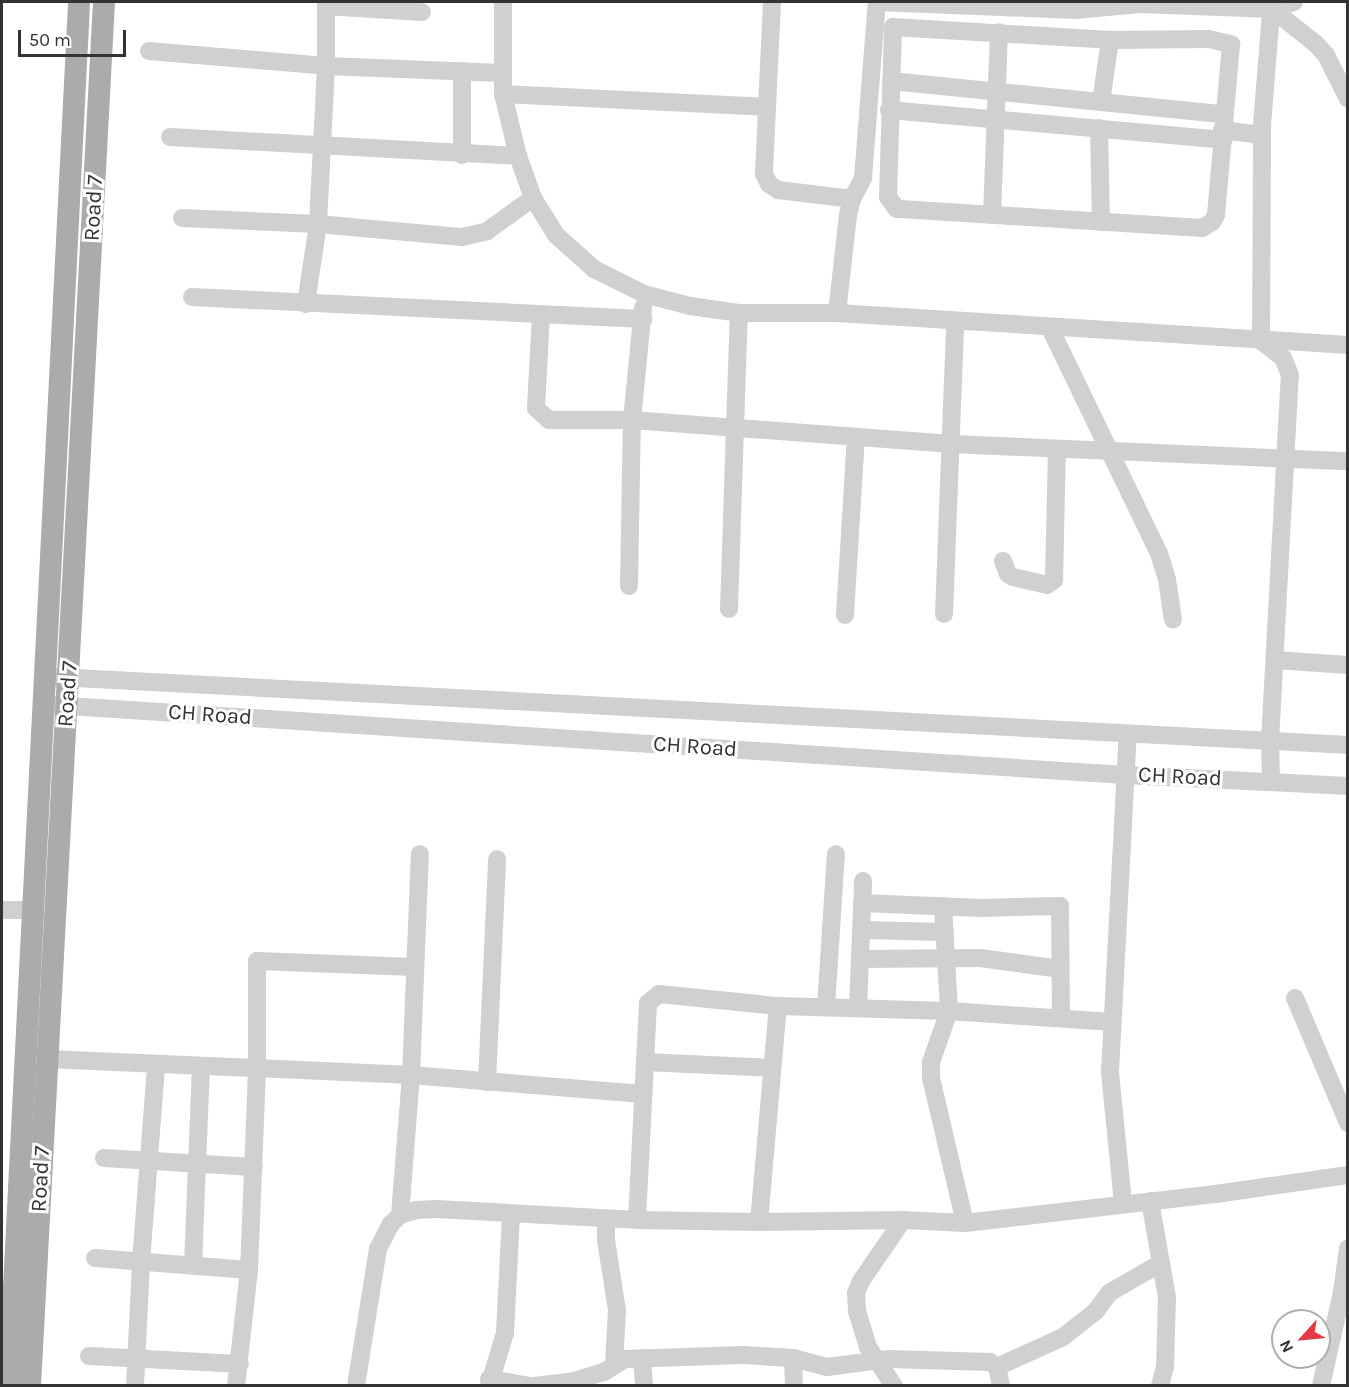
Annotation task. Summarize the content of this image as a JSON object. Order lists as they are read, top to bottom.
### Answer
{
  "streets": {
    "main road": ["Road 7"],
    "street": ["CH Road"]
  },
  "crossings": [
    ["Road 7", "CH Road"]
  ],
  "scale_bar": "50 m",
  "north": "bottom left"
}
